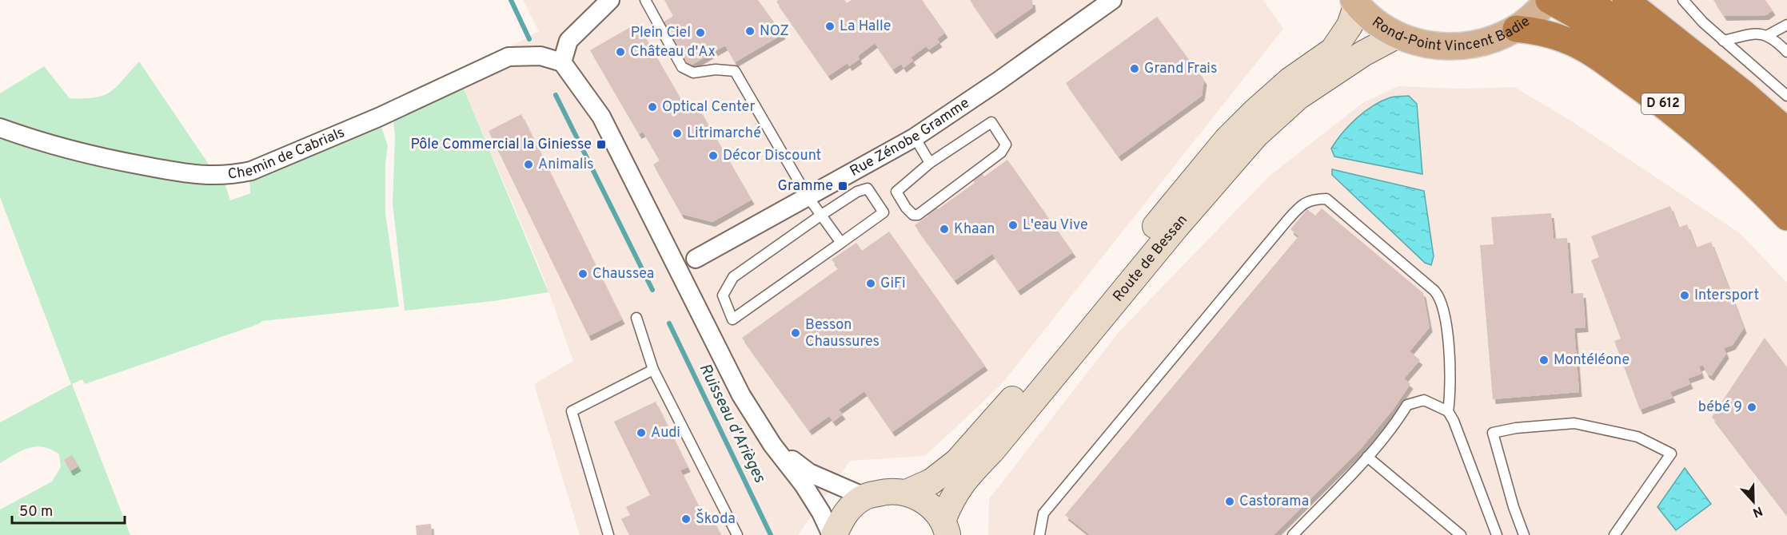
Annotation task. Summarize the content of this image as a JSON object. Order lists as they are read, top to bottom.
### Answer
{
  "streets": {
    "highway": ["D 612"],
    "main road": ["Rond-Point Vincent Badie"],
    "street": ["Rue Zénobe Gramme", "Chemin de Cabrials", "Route de Bessan"]
  },
  "crossings": [
    ["Rond-Point Vincent Badie", "D 612"],
    ["Rond-Point Vincent Badie", "Route de Bessan"]
  ],
  "water": ["Ruisseau d'Arièges"],
  "places": {
    "other": [
      "La Halle",
      "NOZ",
      "Plein Ciel",
      "Château d'Ax",
      "Grand Frais",
      "Optical Center",
      "Litrimarché",
      "Décor Discount",
      "Animalis",
      "L'eau Vive",
      "Khaan",
      "Chaussea",
      "GiFi",
      "Intersport",
      "Besson Chaussures",
      "Montéléone",
      "bébé 9",
      "Audi",
      "Castorama",
      "Škoda"
    ],
    "transit": ["Pôle Commercial la Giniesse", "Gramme"]
  },
  "scale_bar": "50 m",
  "north": "bottom"
}
